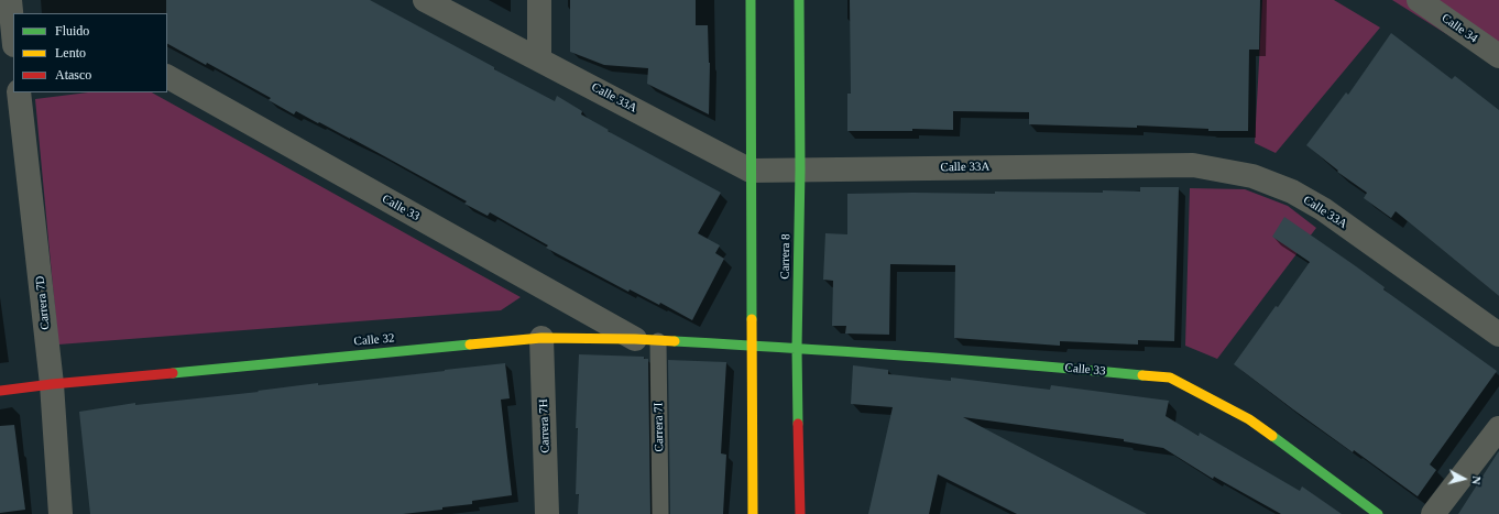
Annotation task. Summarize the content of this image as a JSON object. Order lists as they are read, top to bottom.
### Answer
{
  "streets": {
    "street": [
      "Calle 34",
      "Calle 33A",
      "Calle 33",
      "Carrera 8",
      "Carrera 7D",
      "Calle 32",
      "Carrera 7H"
    ],
    "lane": ["Carrera 7I"]
  },
  "crossings": [
    ["Calle 33A", "Carrera 8"],
    ["Calle 33", "Carrera 8"],
    ["Calle 33", "Calle 32"],
    ["Calle 33", "Carrera 7I"],
    ["Carrera 7D", "Calle 32"],
    ["Calle 32", "Carrera 7H"],
    ["Calle 32", "Carrera 7I"]
  ],
  "legend": ["Fluido", "Lento", "Atasco"],
  "north": "right"
}
